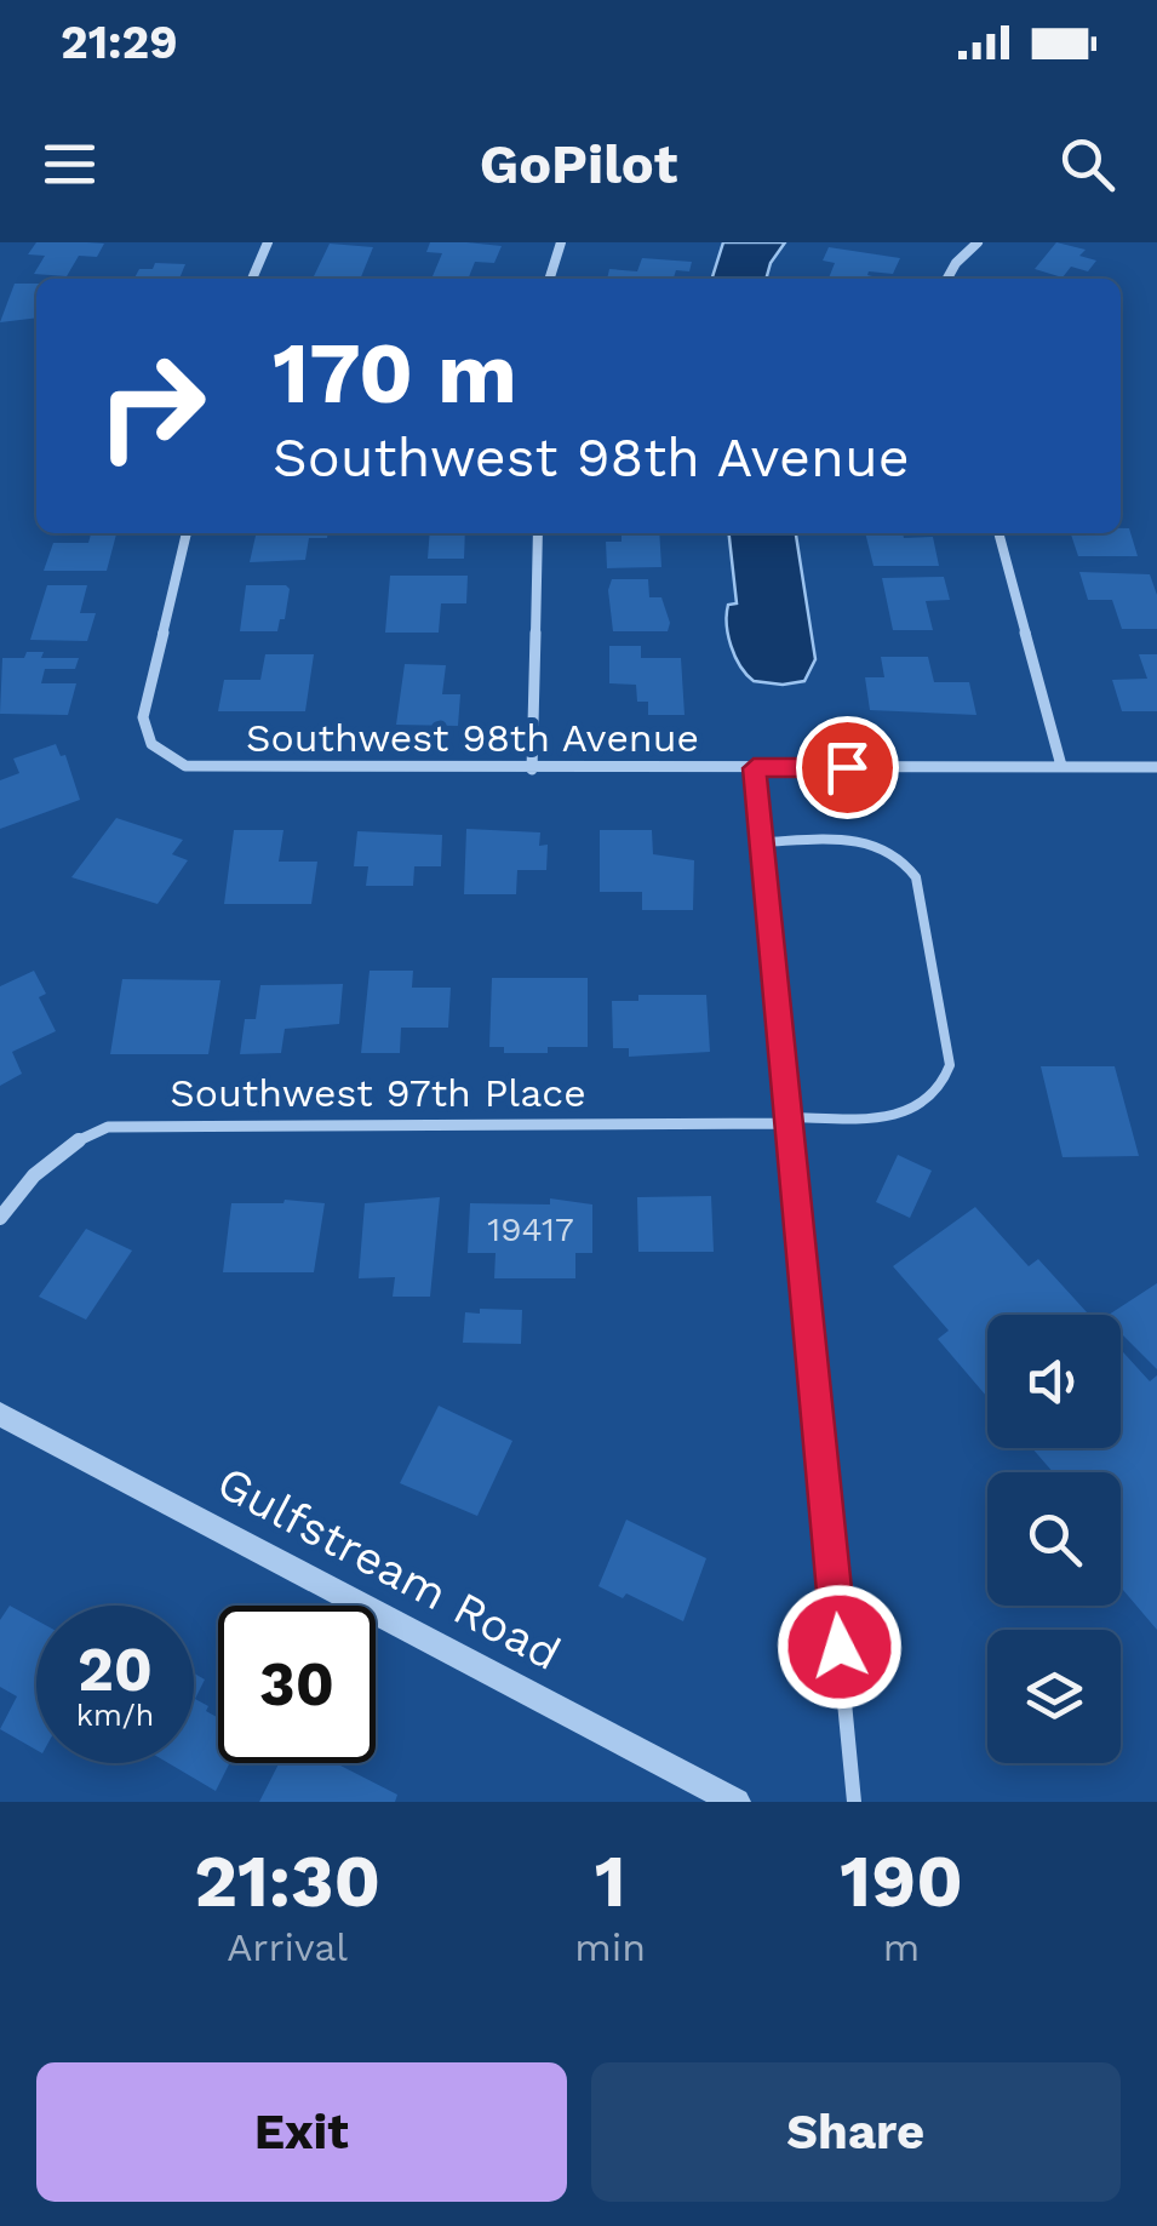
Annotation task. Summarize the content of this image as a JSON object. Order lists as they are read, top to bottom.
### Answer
{
  "streets": {
    "street": ["Southwest 98th Avenue", "Southwest 97th Place", "Gulfstream Road"]
  },
  "house_numbers": ["19417"],
  "page": {
    "status": "21:29",
    "header": "GoPilot",
    "turn": ["170 m", "Southwest 98th Avenue"],
    "speed": "20 km/h",
    "limit": "30",
    "eta": [
      "21:30",
      "Arrival",
      "1",
      "min",
      "190",
      "m"
    ],
    "buttons": ["Exit", "Share"]
  }
}
